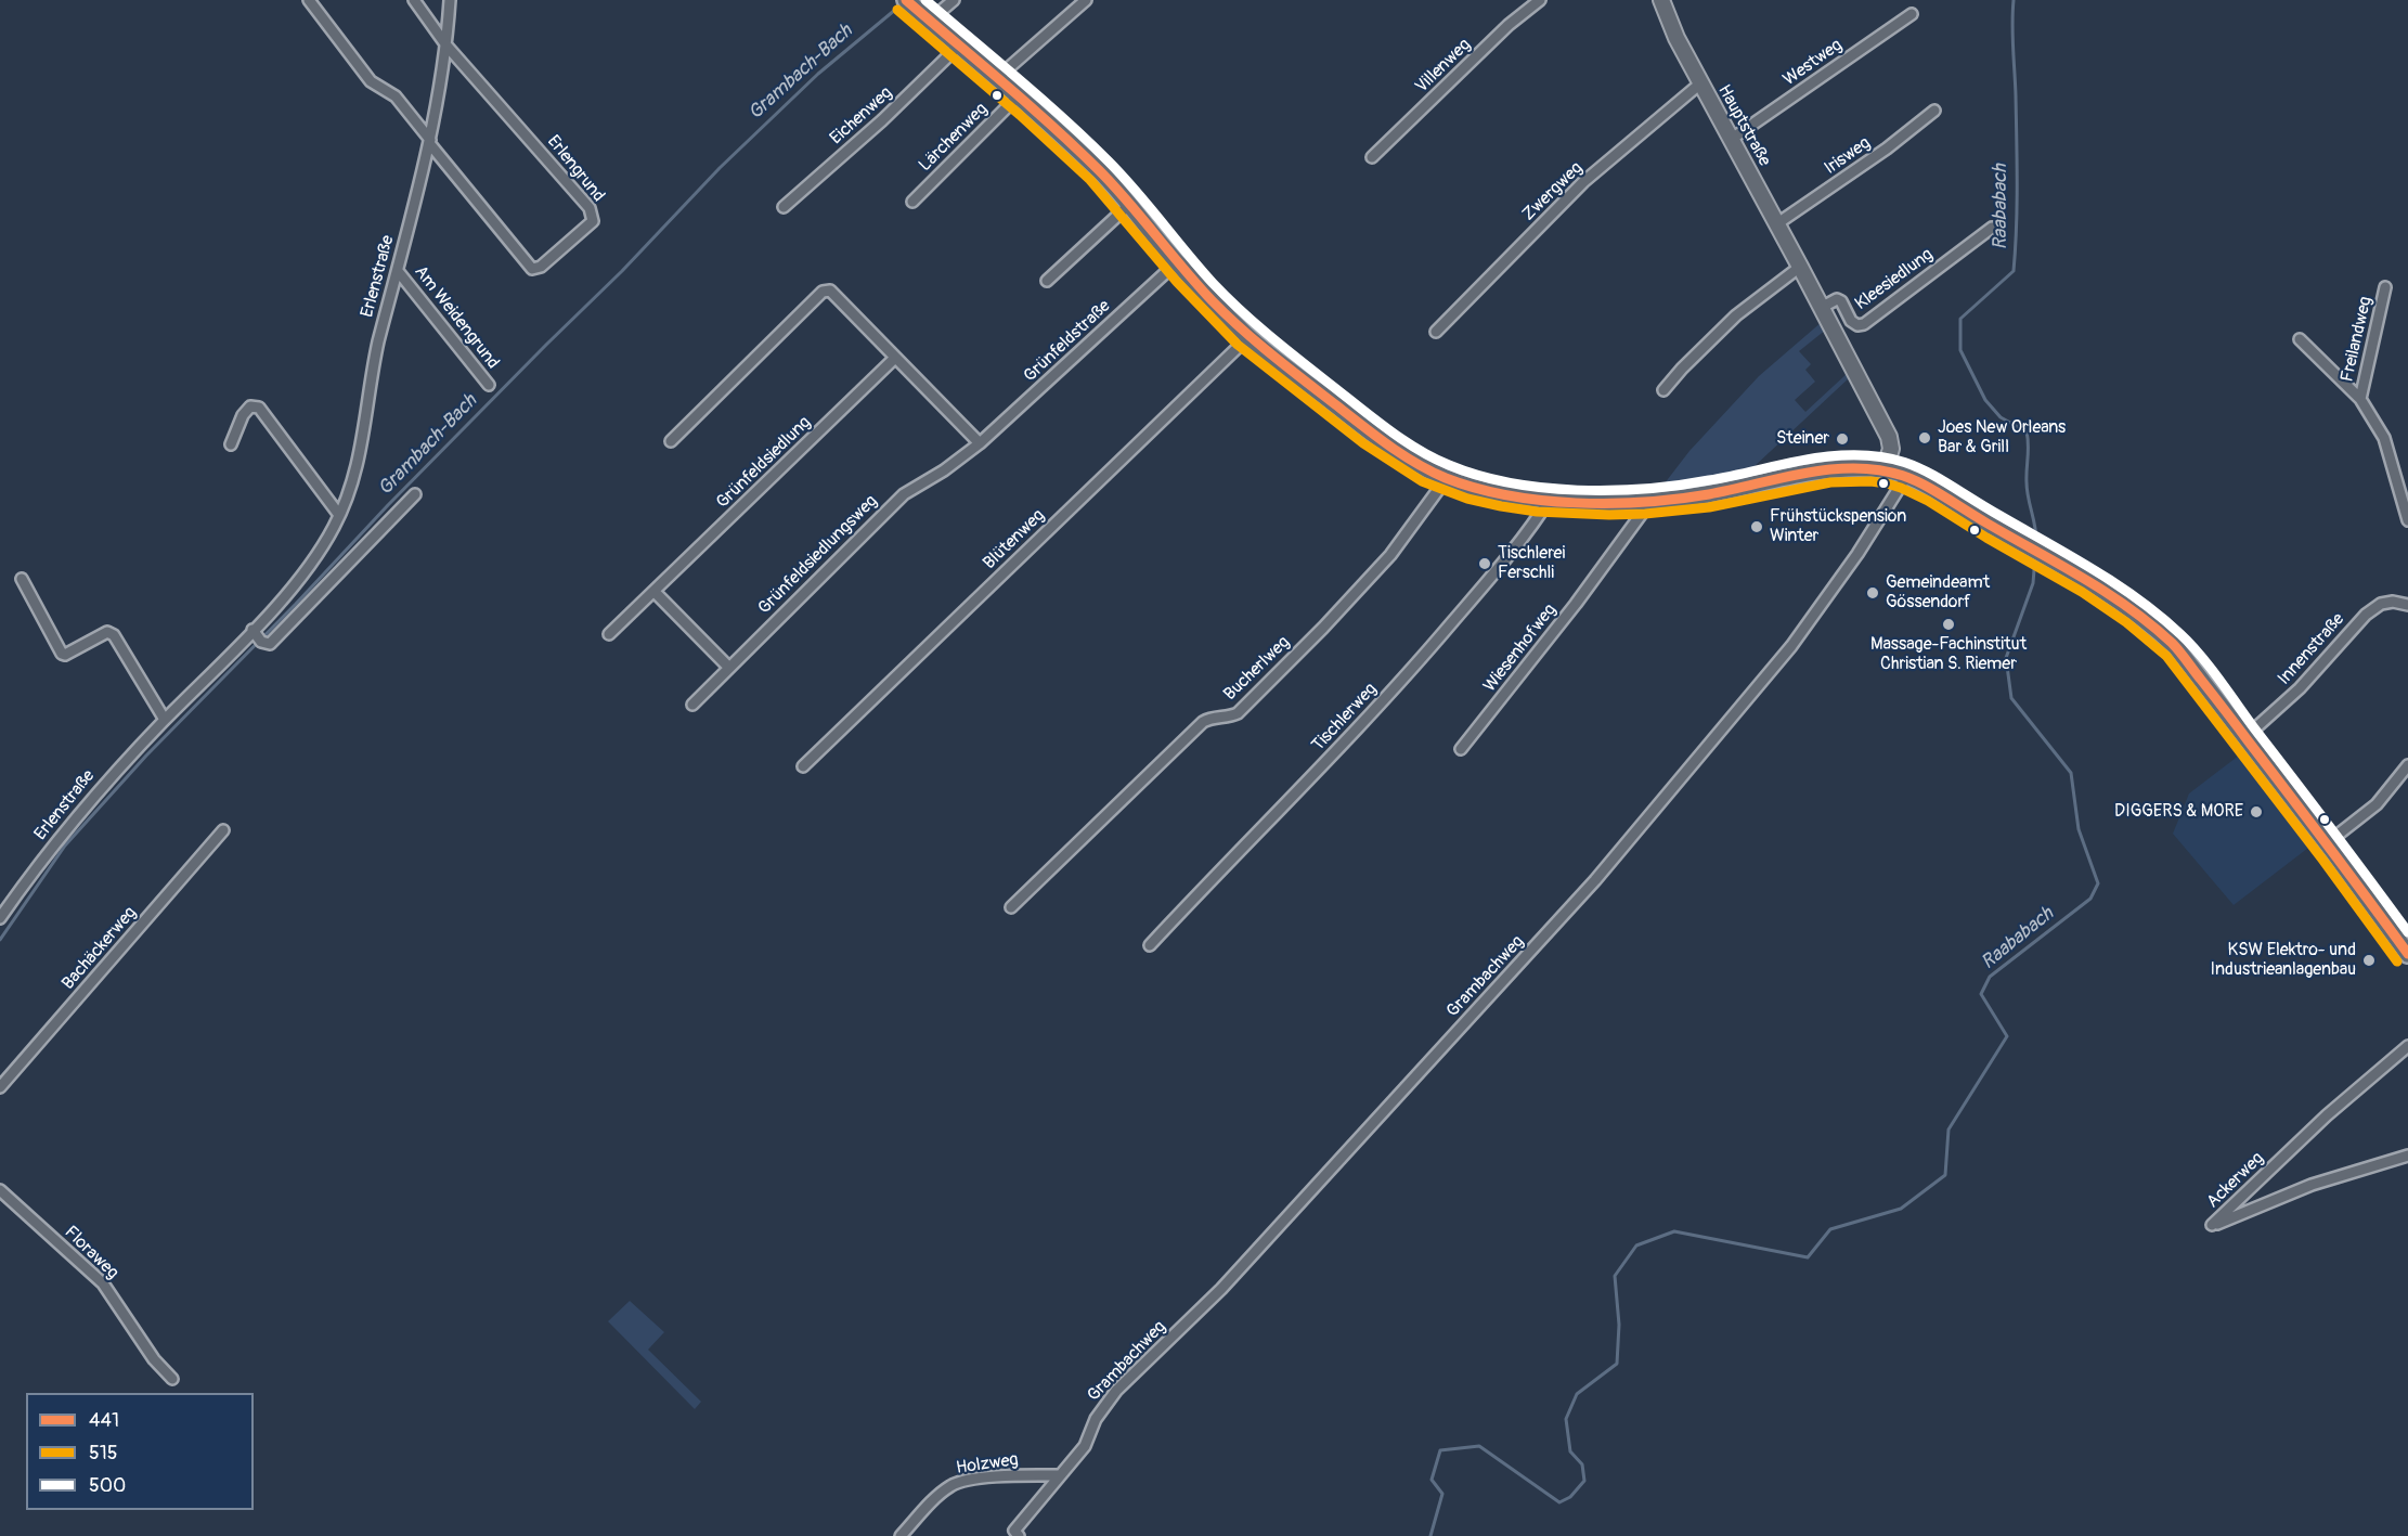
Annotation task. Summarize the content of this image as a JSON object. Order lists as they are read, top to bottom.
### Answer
{
  "streets": {
    "main road": ["Hauptstraße"],
    "street": [
      "Westweg",
      "Villenweg",
      "Eichenweg",
      "Lärchenweg",
      "Irisweg",
      "Erlengrund",
      "Zwergweg",
      "Erlenstraße",
      "Kleesiedlung",
      "Am Weidengrund",
      "Freilandweg",
      "Grünfeldstraße",
      "Grünfeldsiedlung",
      "Blütenweg",
      "Grünfeldsiedlungsweg",
      "Wiesenhofweg",
      "Innenstraße",
      "Bucherlweg",
      "Tischlerweg",
      "Bachäckerweg",
      "Grambachweg",
      "Ackerweg",
      "Floraweg",
      "Holzweg"
    ]
  },
  "crossings": [
    ["Westweg", "Hauptstraße"],
    ["Hauptstraße", "Irisweg"],
    ["Hauptstraße", "Zwergweg"],
    ["Hauptstraße", "Kleesiedlung"],
    ["Erlengrund", "Erlenstraße"],
    ["Erlenstraße", "Am Weidengrund"],
    ["Grünfeldstraße", "Grünfeldsiedlungsweg"],
    ["Grambachweg", "Holzweg"]
  ],
  "water": ["Grambach-Bach", "Raababach"],
  "places": [
    "Joes New Orleans Bar & Grill",
    "Steiner",
    "Frühstückspension Winter",
    "Tischlerei Ferschli",
    "Gemeindeamt Gössendorf",
    "Massage-Fachinstitut Christian S. Riemer",
    "DIGGERS & MORE",
    "KSW Elektro- und Industrieanlagenbau"
  ],
  "lines": ["transit line 441", "transit line 500", "transit line 515"],
  "legend": ["441", "515", "500"]
}
